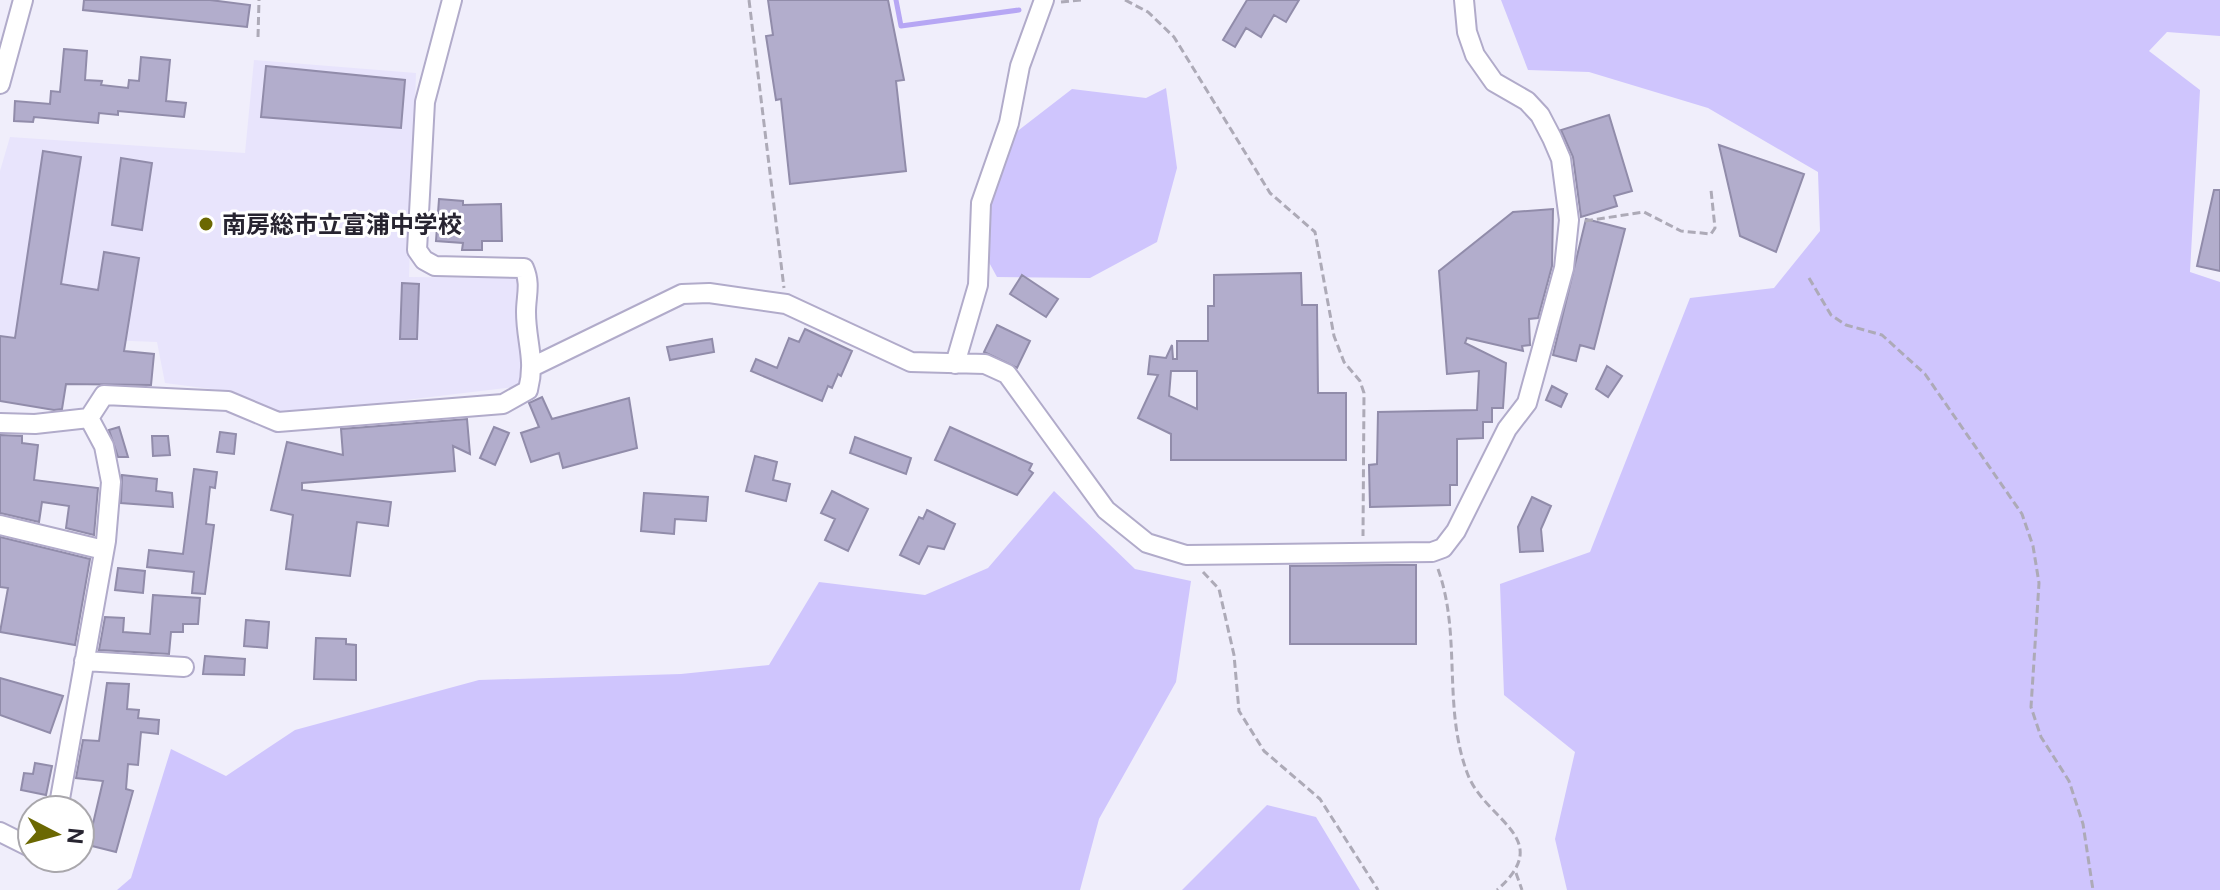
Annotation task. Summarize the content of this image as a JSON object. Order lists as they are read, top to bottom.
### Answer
{
  "places": ["南房総市立富浦中学校"],
  "north": "right"
}
